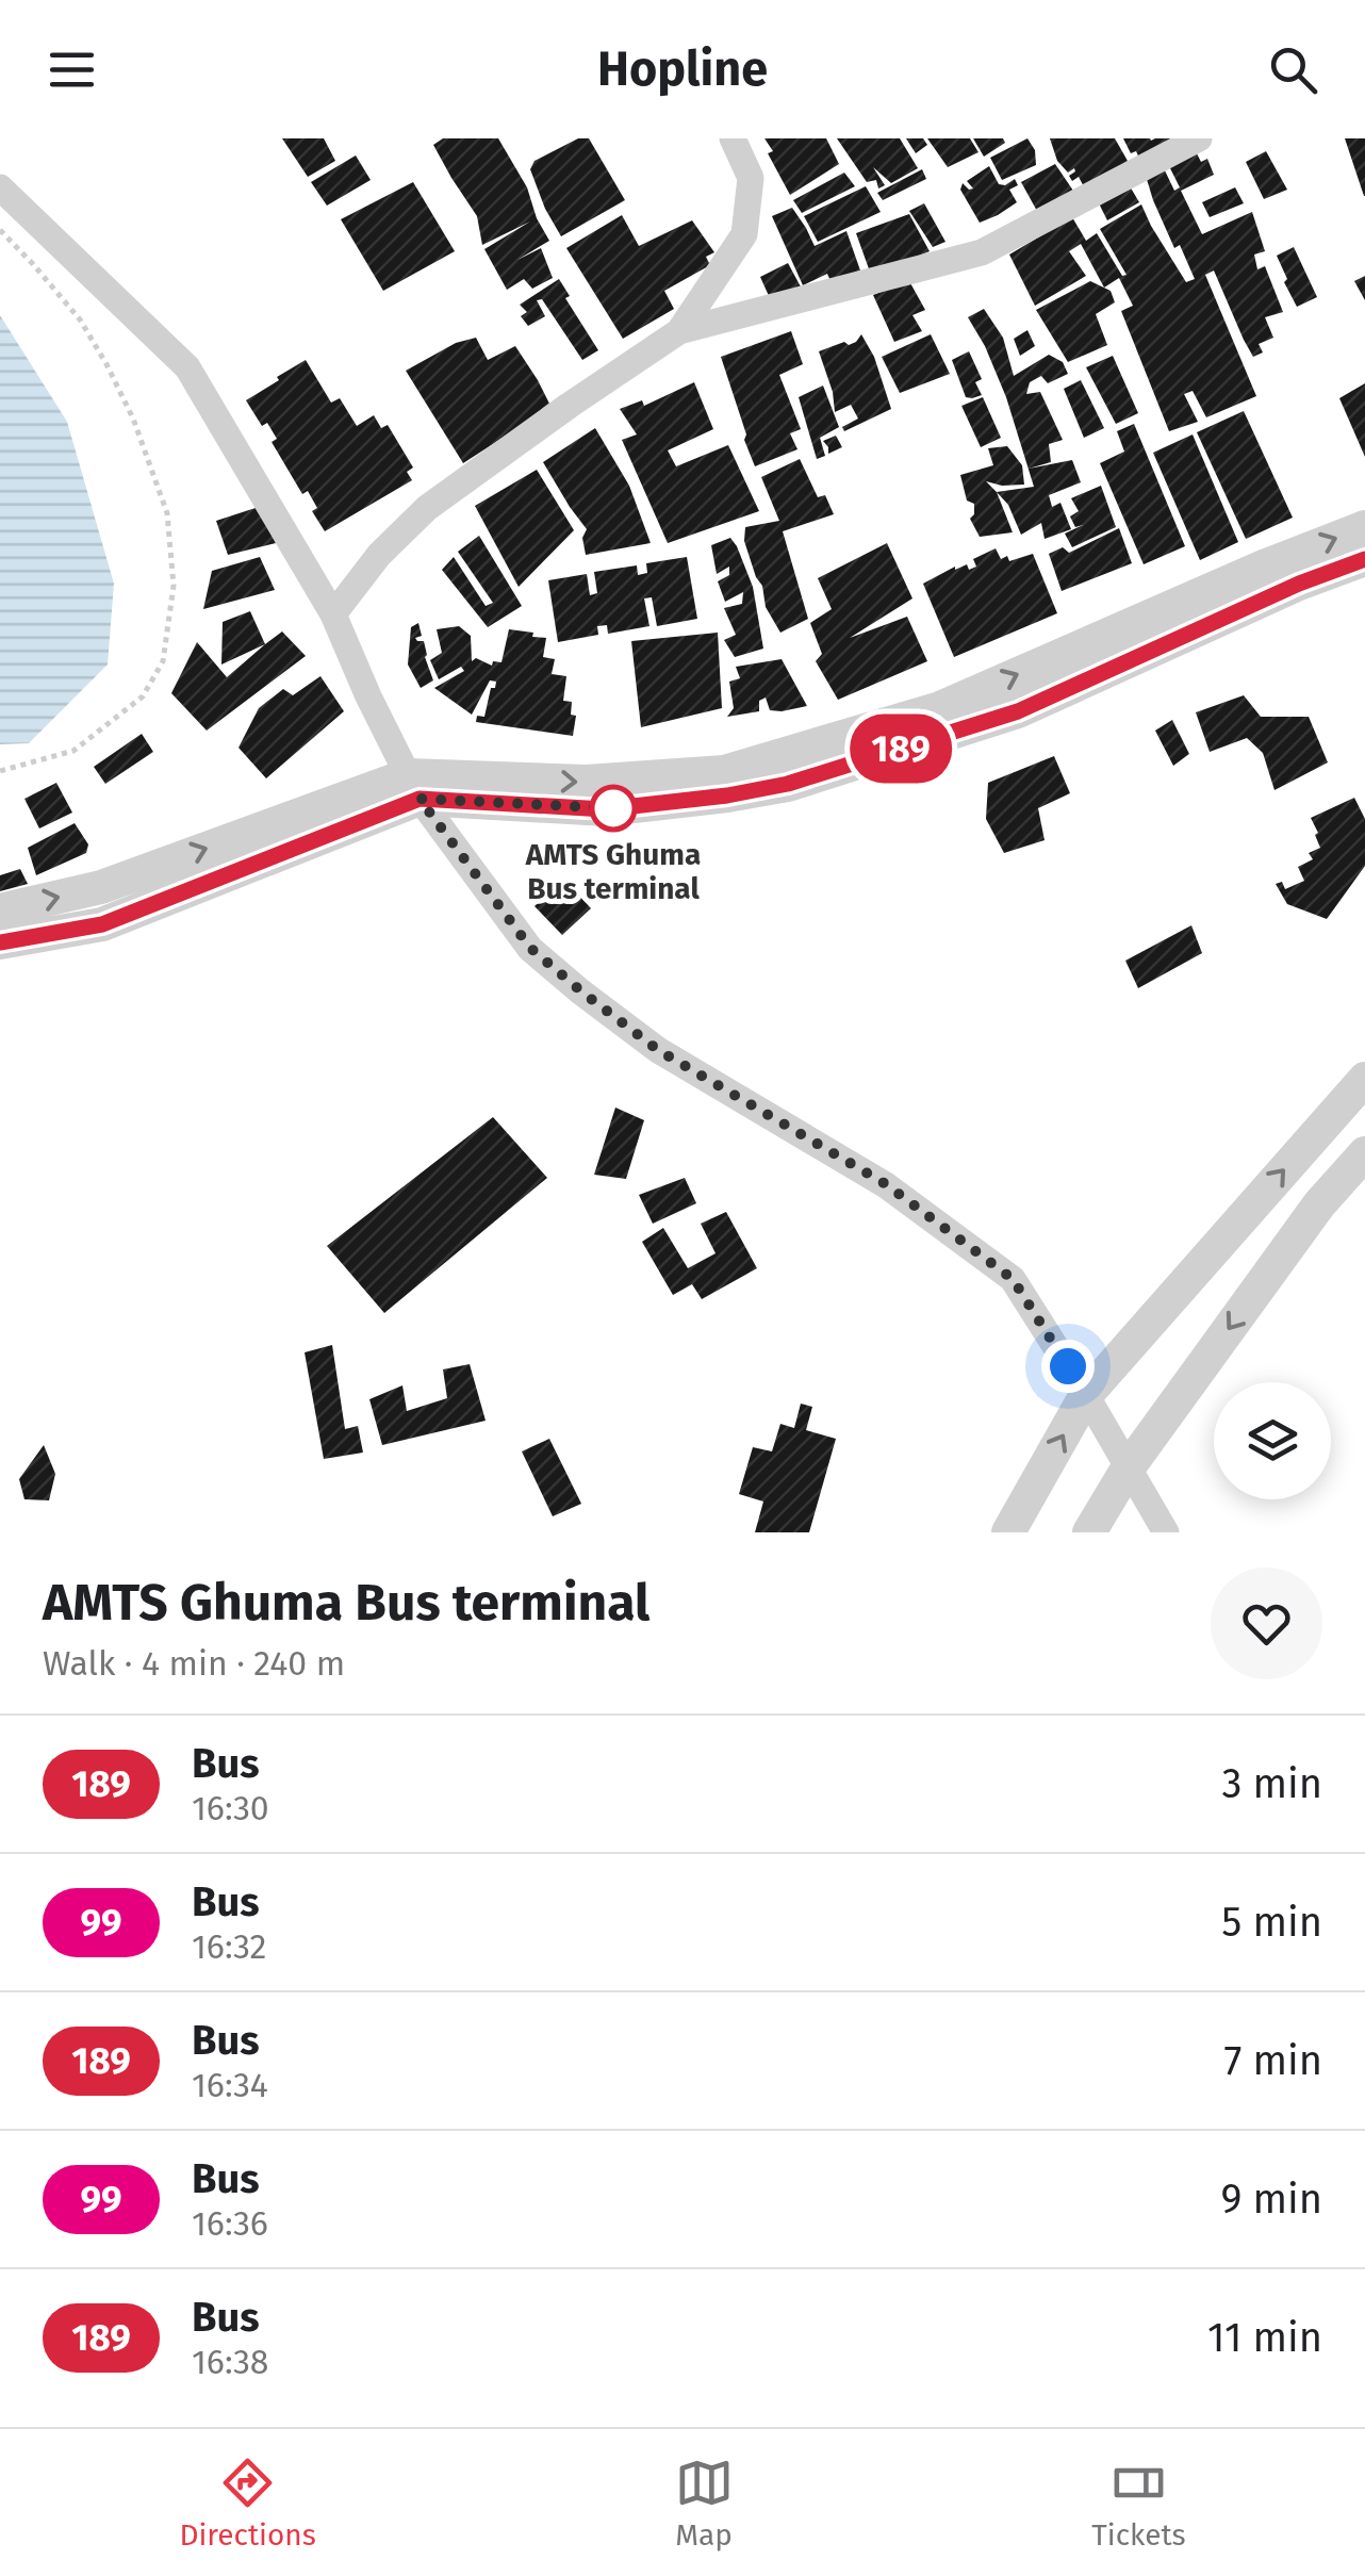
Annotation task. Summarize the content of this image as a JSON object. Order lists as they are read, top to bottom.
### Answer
{
  "places": ["AMTS Ghuma Bus terminal"],
  "lines": ["bus line 189"],
  "page": {
    "header": "Hopline",
    "on_map": "189",
    "heading": ["AMTS Ghuma Bus terminal", "Walk · 4 min · 240 m"],
    "list": [
      {
        "mark": "189",
        "name": "Bus",
        "note": "16:30",
        "value": "3 min"
      },
      {
        "mark": "99",
        "name": "Bus",
        "note": "16:32",
        "value": "5 min"
      },
      {
        "mark": "189",
        "name": "Bus",
        "note": "16:34",
        "value": "7 min"
      },
      {
        "mark": "99",
        "name": "Bus",
        "note": "16:36",
        "value": "9 min"
      },
      {
        "mark": "189",
        "name": "Bus",
        "note": "16:38",
        "value": "11 min"
      }
    ],
    "tabs": ["Directions", "Map", "Tickets"]
  }
}
